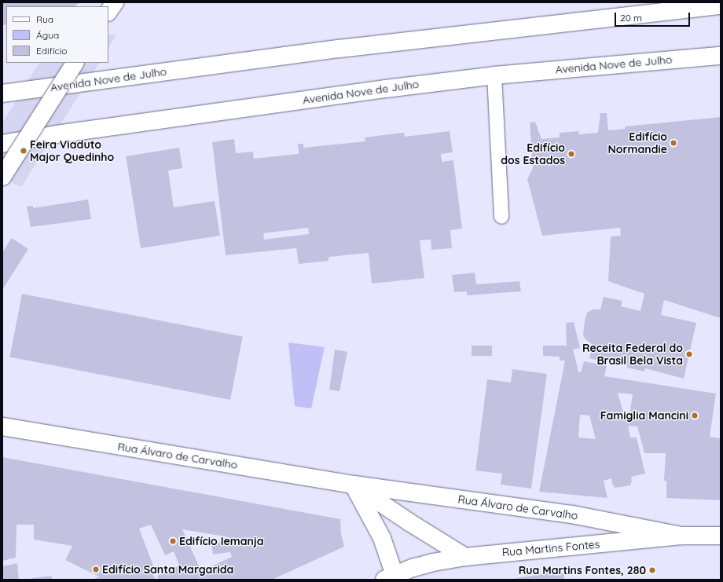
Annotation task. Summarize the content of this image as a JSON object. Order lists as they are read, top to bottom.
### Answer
{
  "streets": {
    "main road": ["Avenida Nove de Julho", "Rua Álvaro de Carvalho", "Rua Martins Fontes"]
  },
  "crossings": [
    ["Rua Álvaro de Carvalho", "Rua Martins Fontes"]
  ],
  "places": [
    "Edifício Normandie",
    "Feira Viaduto Major Quedinho",
    "Edifício dos Estados",
    "Receita Federal do Brasil Bela Vista",
    "Famiglia Mancini",
    "Edifício Iemanja",
    "Edifício Santa Margarida",
    "Rua Martins Fontes, 280"
  ],
  "legend": ["Rua", "Água", "Edifício"],
  "scale_bar": "20 m"
}
